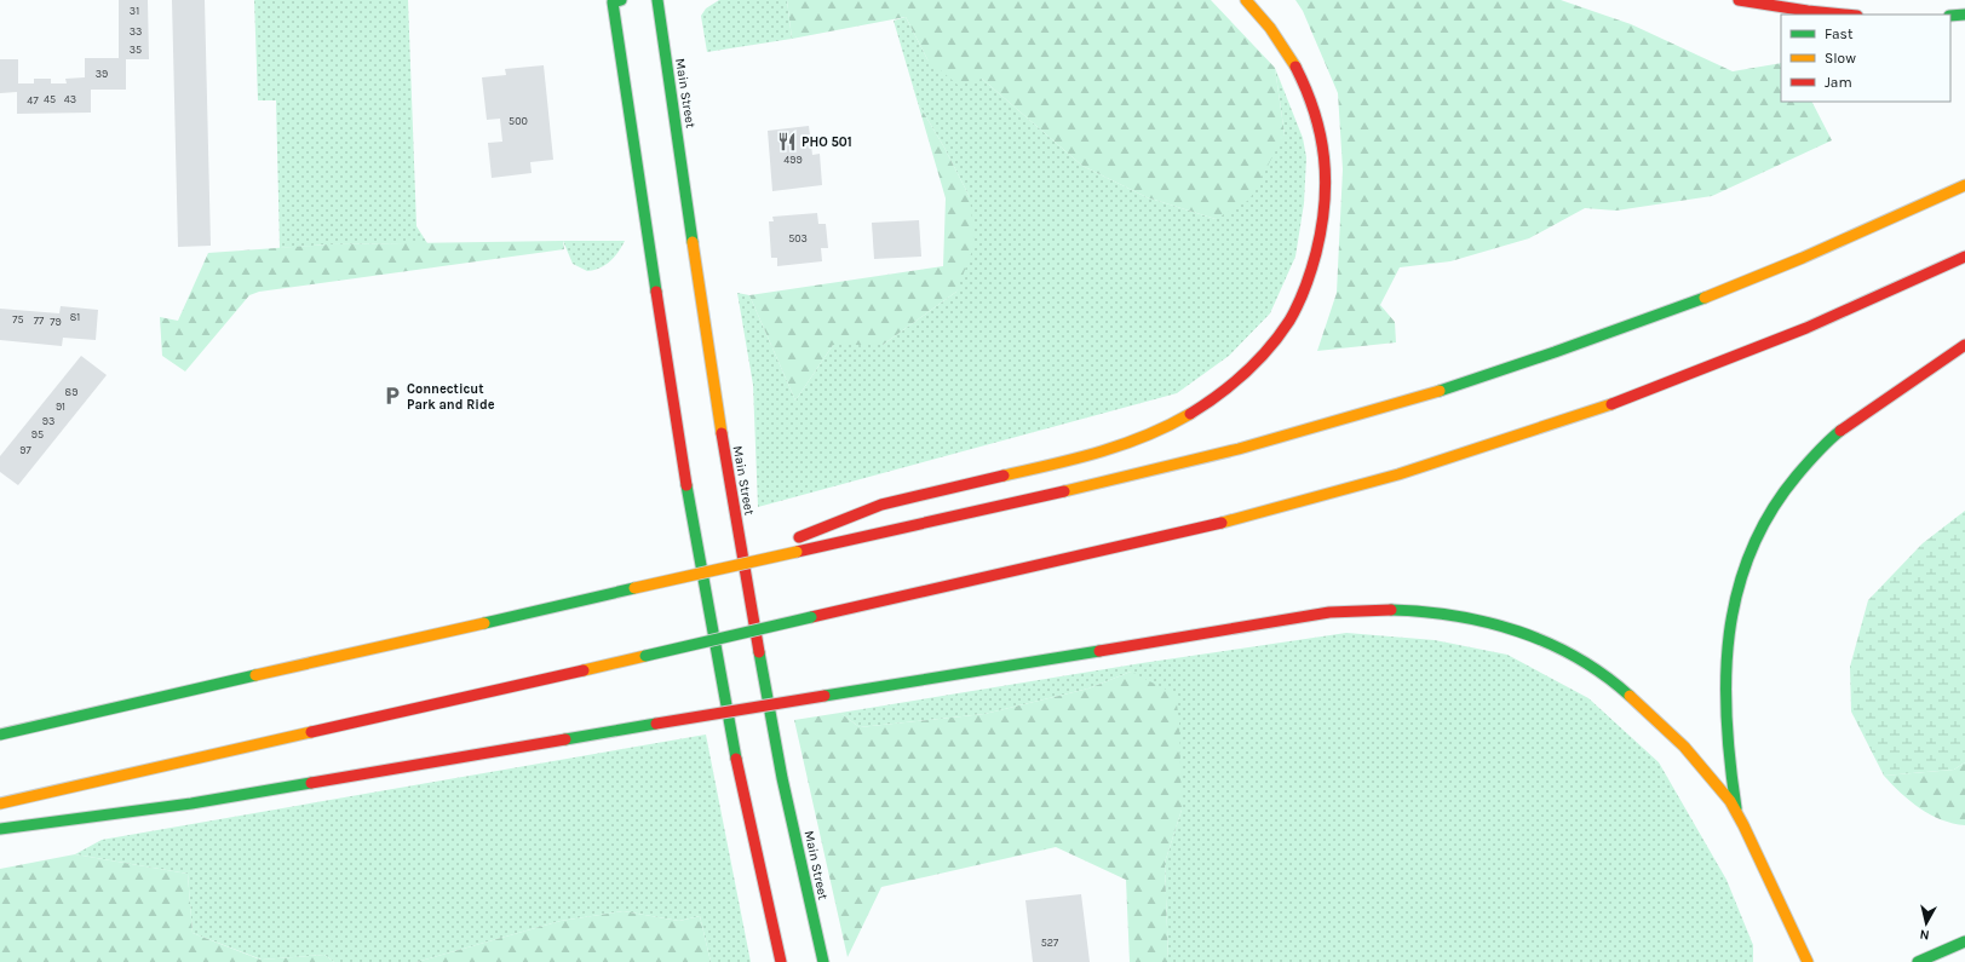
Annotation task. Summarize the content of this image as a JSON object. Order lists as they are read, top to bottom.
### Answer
{
  "streets": {
    "main road": ["Main Street"]
  },
  "places": {
    "restaurant": ["PHO 501"],
    "parking": ["Connecticut Park and Ride"]
  },
  "house_numbers": [
    "31",
    "33",
    "35",
    "39",
    "45",
    "43",
    "47",
    "500",
    "499",
    "503",
    "81",
    "75",
    "77",
    "79",
    "89",
    "91",
    "93",
    "95",
    "97",
    "527"
  ],
  "legend": ["Fast", "Slow", "Jam"],
  "north": "bottom"
}
